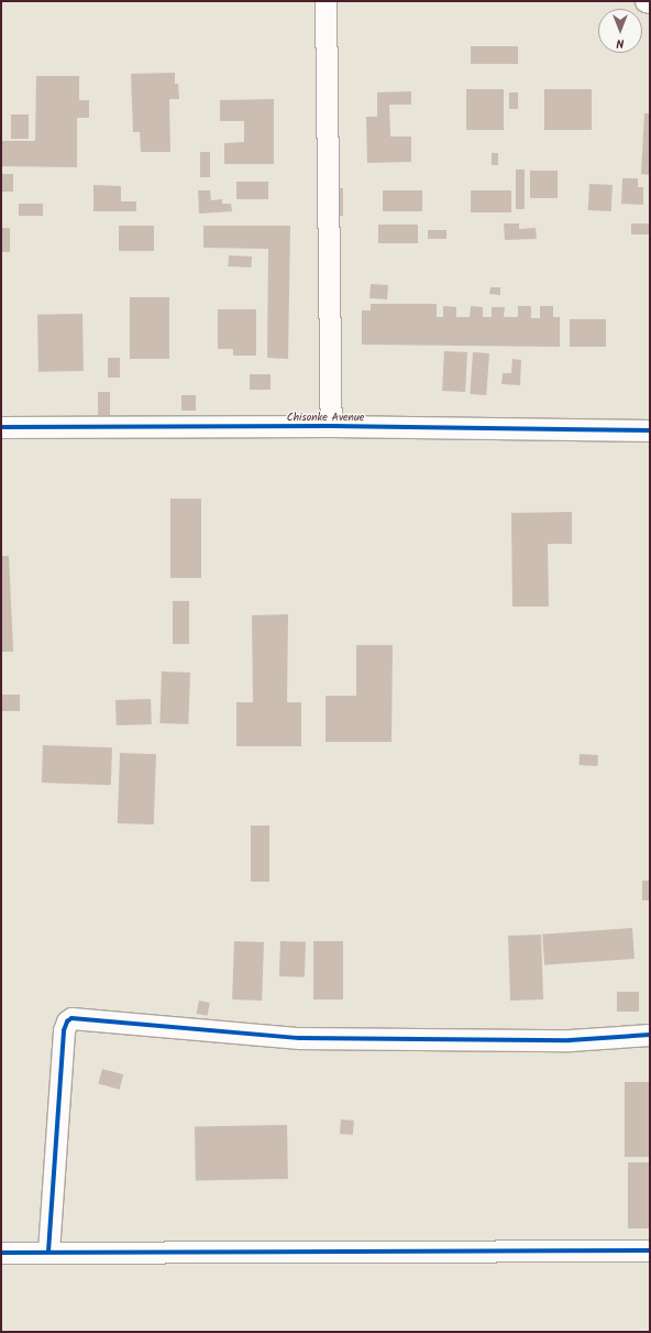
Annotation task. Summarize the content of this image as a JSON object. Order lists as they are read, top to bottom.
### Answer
{
  "streets": {
    "street": ["Chisonke Avenue"]
  },
  "north": "bottom"
}
